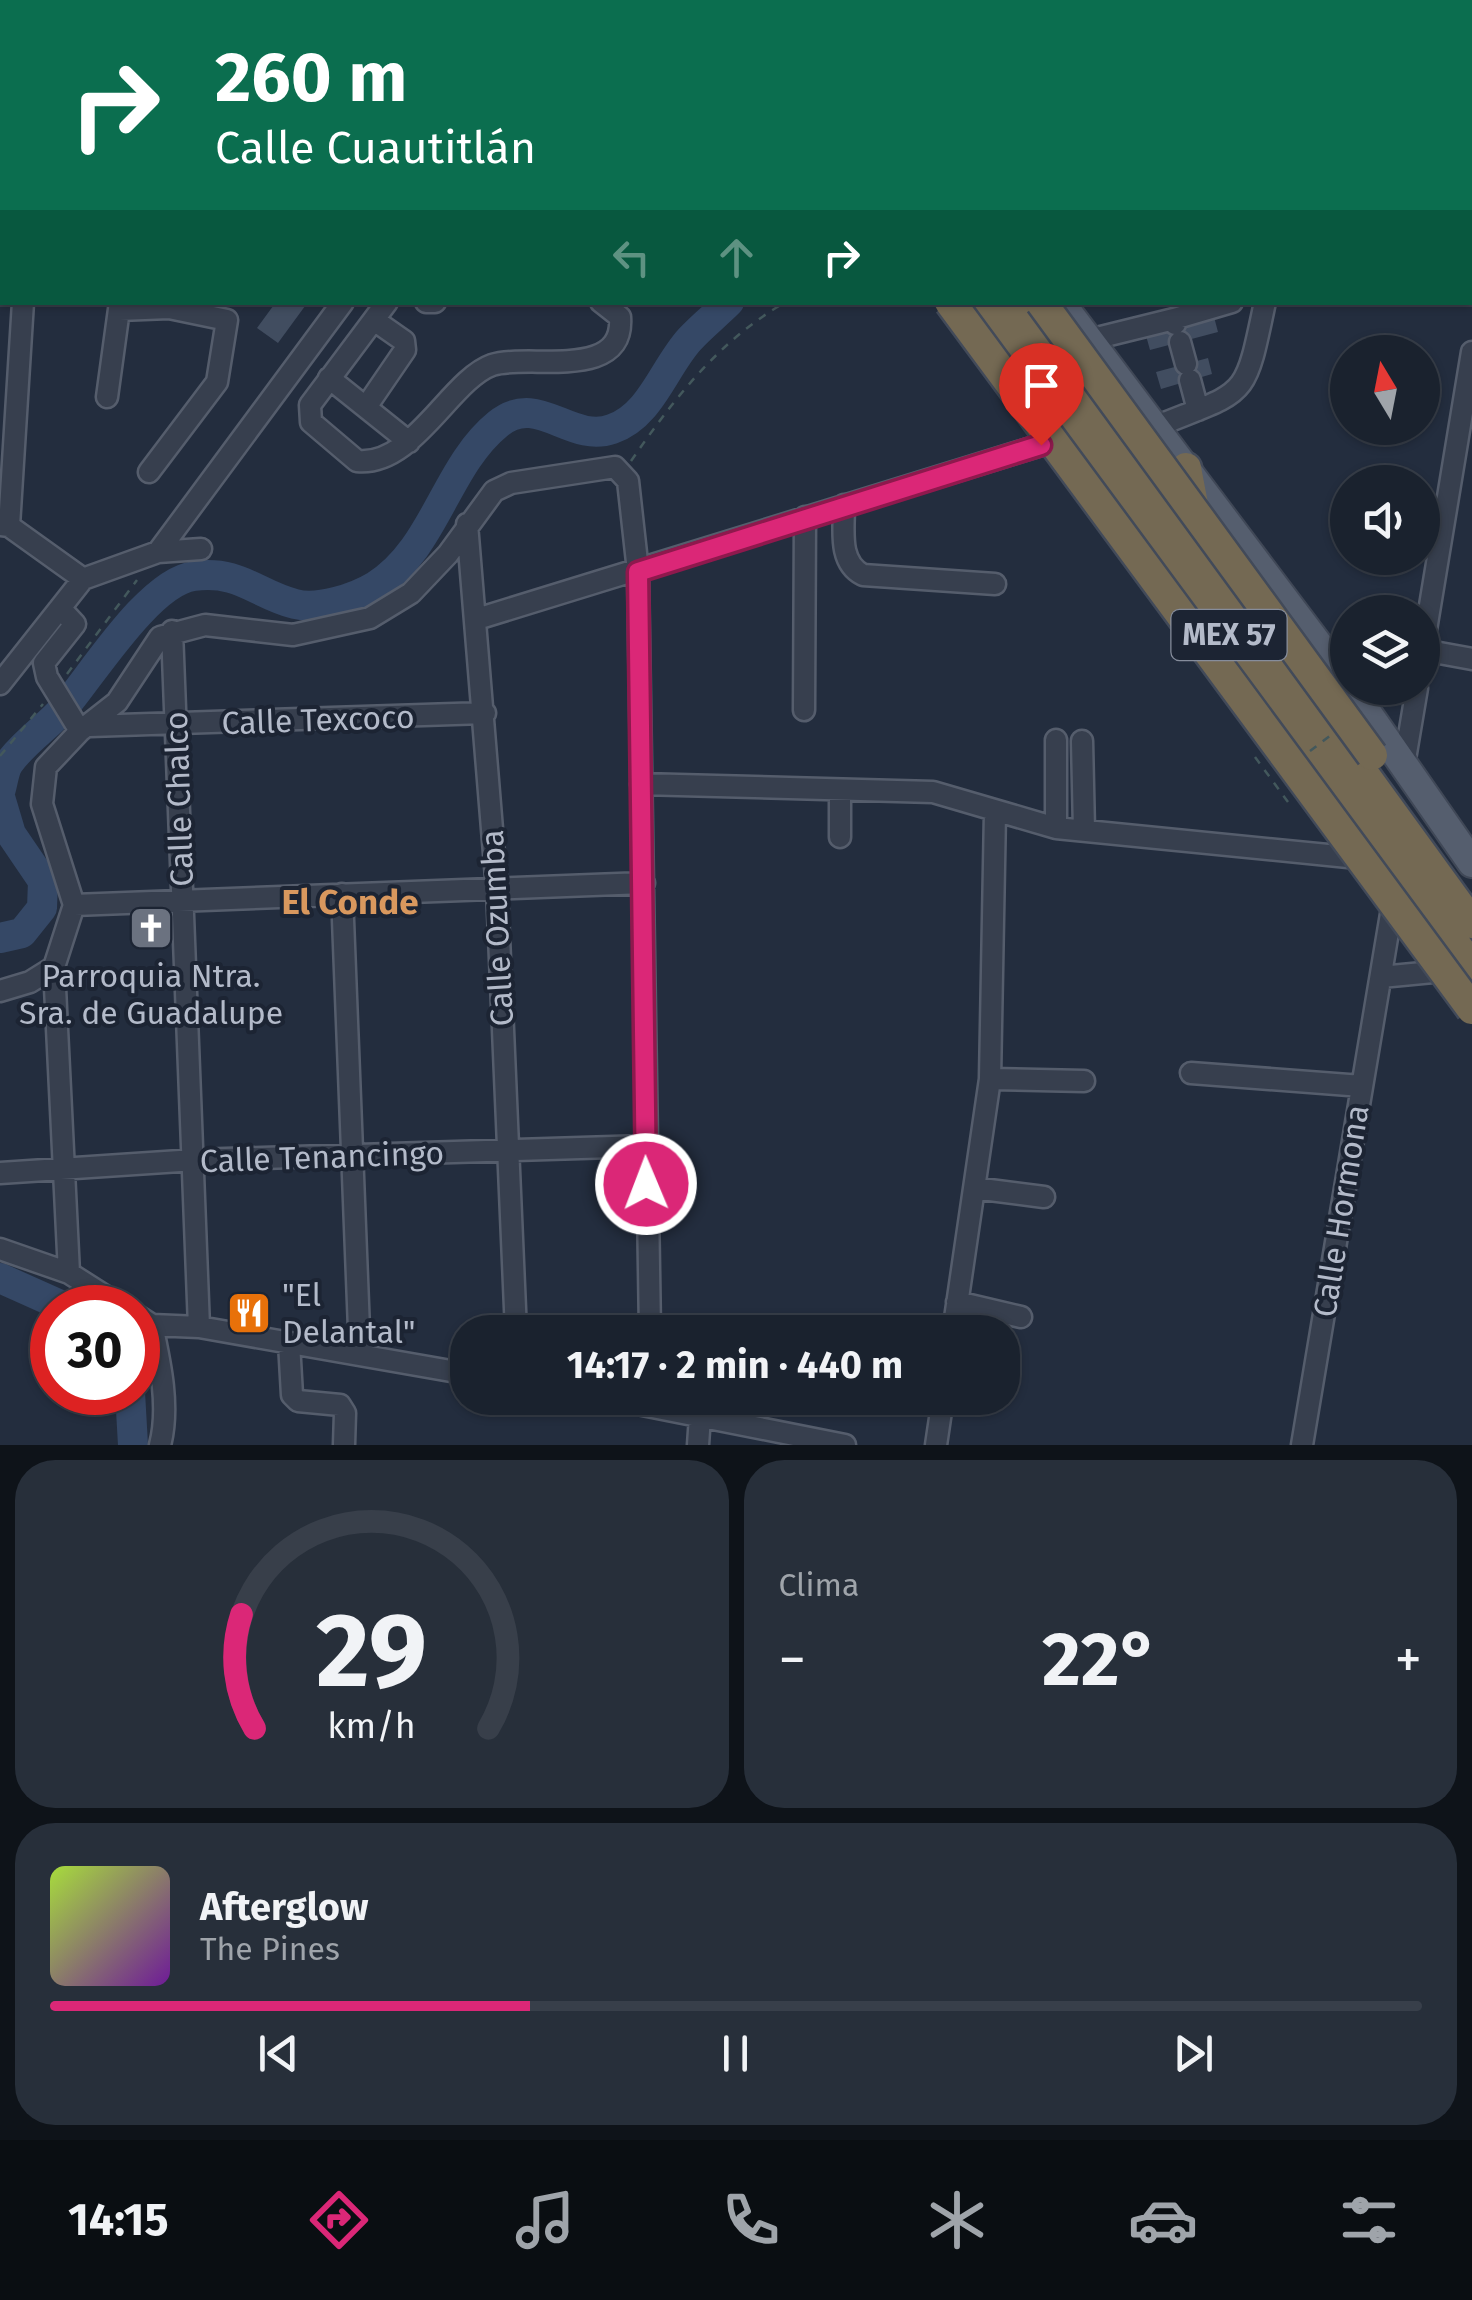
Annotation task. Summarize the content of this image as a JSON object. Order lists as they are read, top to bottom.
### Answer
{
  "streets": {
    "highway": ["MEX 57"],
    "street": [
      "Calle Texcoco",
      "Calle Chalco",
      "Calle Ozumba",
      "Calle Tenancingo",
      "Calle Hormona"
    ]
  },
  "crossings": [
    ["Calle Texcoco", "Calle Chalco"],
    ["Calle Texcoco", "Calle Ozumba"],
    ["Calle Chalco", "Calle Tenancingo"],
    ["Calle Ozumba", "Calle Tenancingo"]
  ],
  "districts": ["El Conde"],
  "places": {
    "church": ["Parroquia Ntra. Sra. de Guadalupe"],
    "restaurant": ["\"El Delantal\""]
  },
  "north": "top",
  "page": {
    "turn": ["260 m", "Calle Cuautitlán"],
    "limit": "30",
    "trip": "14:17 · 2 min · 440 m",
    "tile": "Clima",
    "heat": ["−", "22°", "+"],
    "song": ["Afterglow", "The Pines"],
    "tabs": "14:15",
    "gauge": ["29", "km/h"]
  }
}
